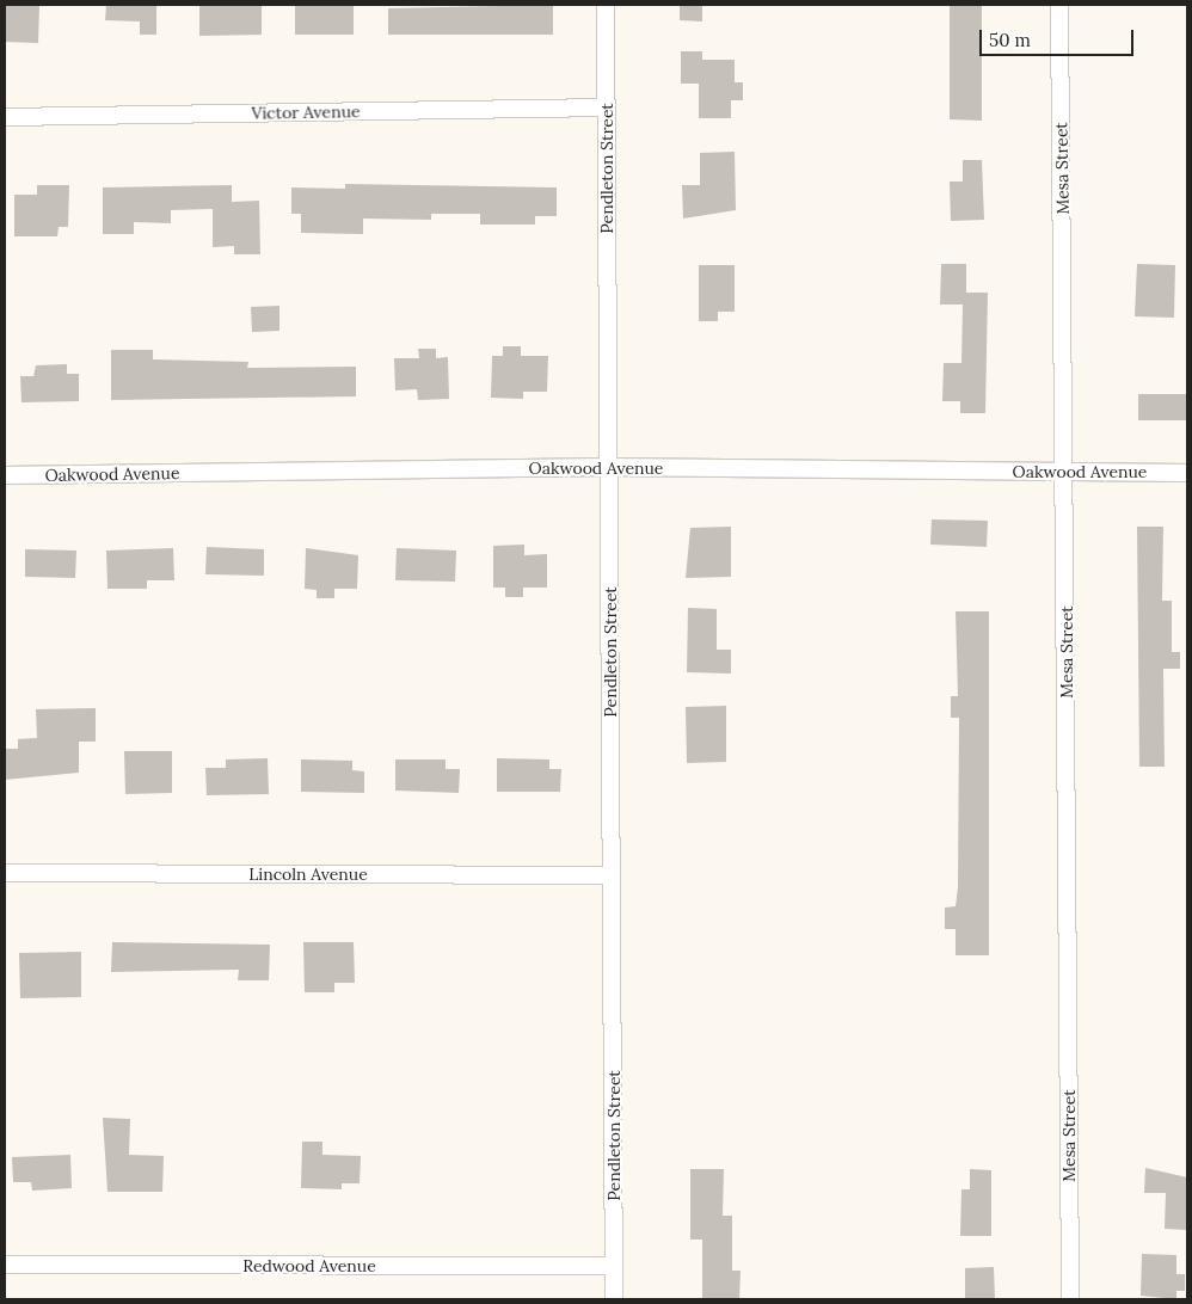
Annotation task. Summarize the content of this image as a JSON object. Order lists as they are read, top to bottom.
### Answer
{
  "streets": {
    "street": [
      "Victor Avenue",
      "Pendleton Street",
      "Mesa Street",
      "Oakwood Avenue",
      "Lincoln Avenue",
      "Redwood Avenue"
    ]
  },
  "crossings": [
    ["Victor Avenue", "Pendleton Street"],
    ["Pendleton Street", "Oakwood Avenue"],
    ["Pendleton Street", "Lincoln Avenue"],
    ["Pendleton Street", "Redwood Avenue"],
    ["Mesa Street", "Oakwood Avenue"]
  ],
  "scale_bar": "50 m"
}
